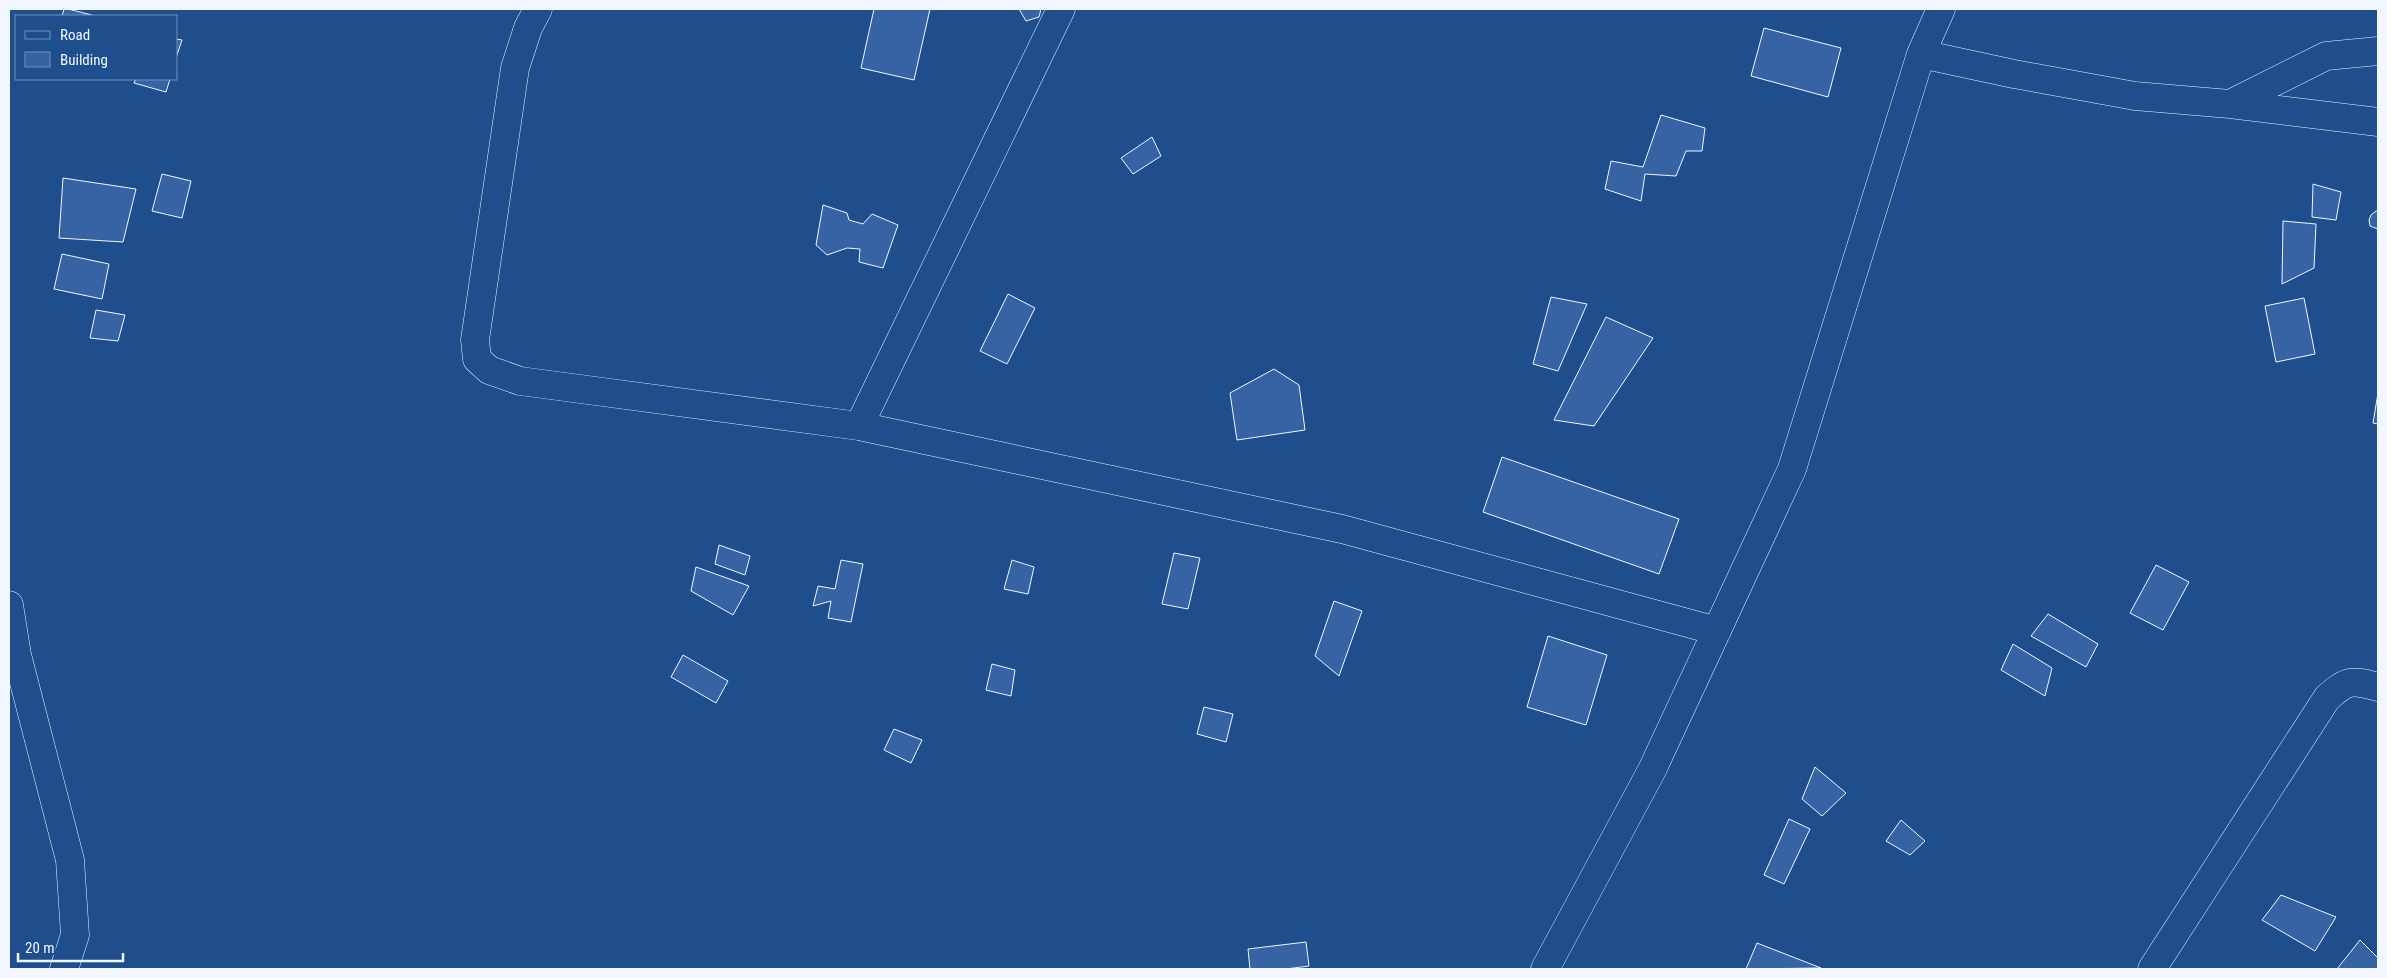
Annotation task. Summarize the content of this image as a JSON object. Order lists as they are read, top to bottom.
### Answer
{
  "legend": ["Road", "Building"],
  "scale_bar": "20 m"
}
